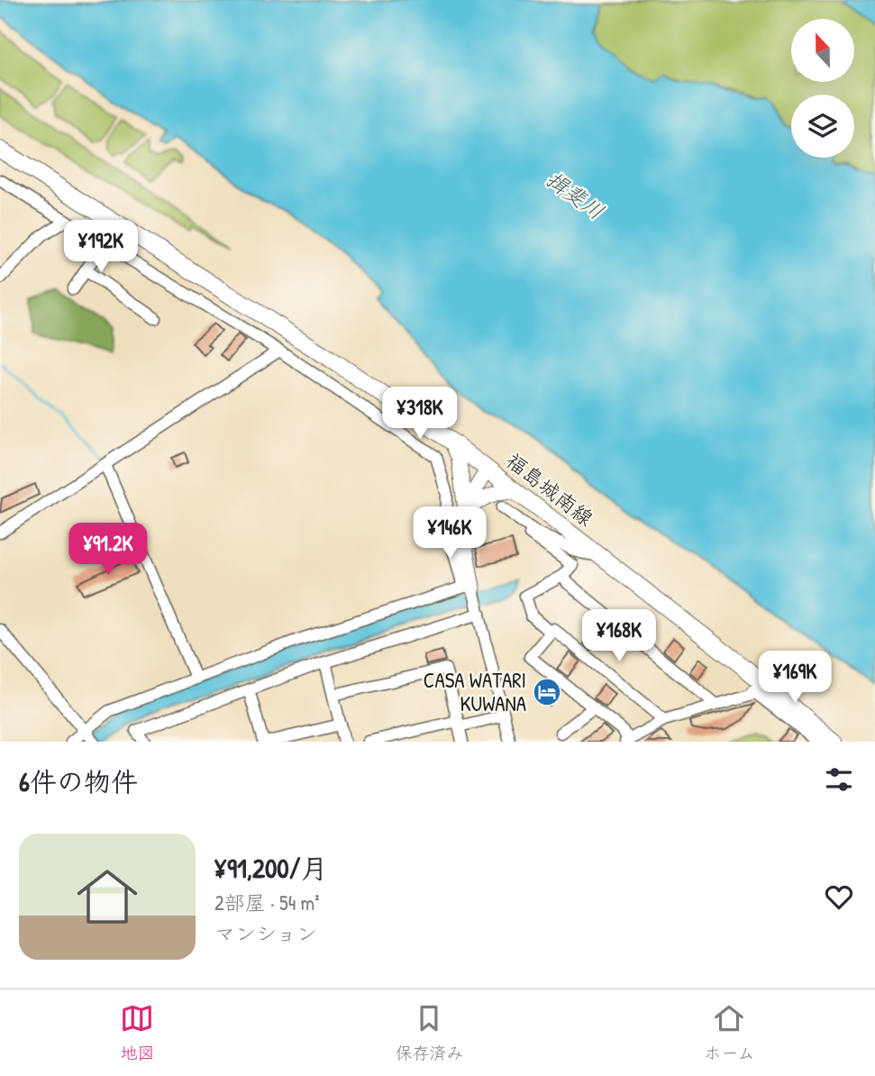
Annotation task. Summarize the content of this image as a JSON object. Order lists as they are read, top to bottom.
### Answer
{
  "streets": {
    "main road": ["福島城南線"]
  },
  "water": ["揖斐川"],
  "places": {
    "hotel": ["CASA WATARI KUWANA"]
  },
  "north": "top",
  "page": {
    "price": [
      "¥192K",
      "¥318K",
      "¥146K",
      "¥91.2K",
      "¥168K",
      "¥169K"
    ],
    "heading": "6件の物件",
    "list": [
      {
        "name": "¥91,200/月",
        "note": "2部屋 · 54 m² · マンション"
      }
    ],
    "tabs": ["地図", "保存済み", "ホーム"]
  }
}
